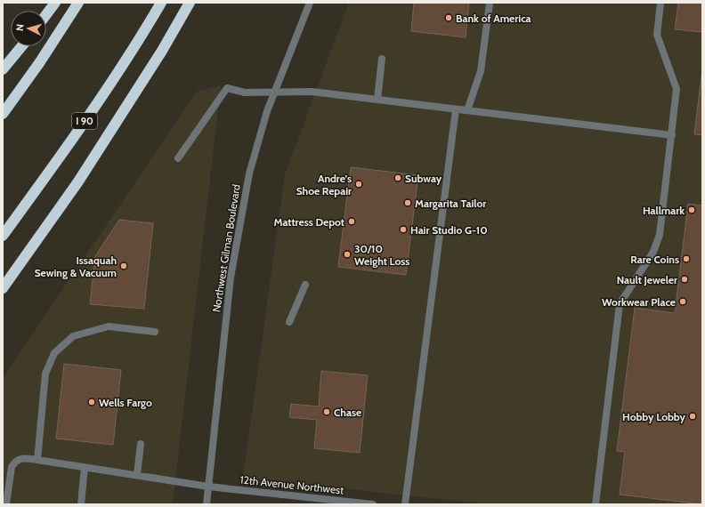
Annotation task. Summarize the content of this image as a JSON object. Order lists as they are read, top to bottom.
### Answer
{
  "streets": {
    "highway": ["I 90"],
    "street": ["Northwest Gilman Boulevard", "12th Avenue Northwest"]
  },
  "crossings": [
    ["Northwest Gilman Boulevard", "12th Avenue Northwest"]
  ],
  "places": [
    "Bank of America",
    "Subway",
    "Andre’s Shoe Repair",
    "Margarita Tailor",
    "Hallmark",
    "Mattress Depot",
    "Hair Studio G-10",
    "30/10 Weight Loss",
    "Rare Coins",
    "Issaquah Sewing & Vacuum",
    "Nault Jeweler",
    "Workwear Place",
    "Wells Fargo",
    "Chase",
    "Hobby Lobby"
  ],
  "north": "left"
}
